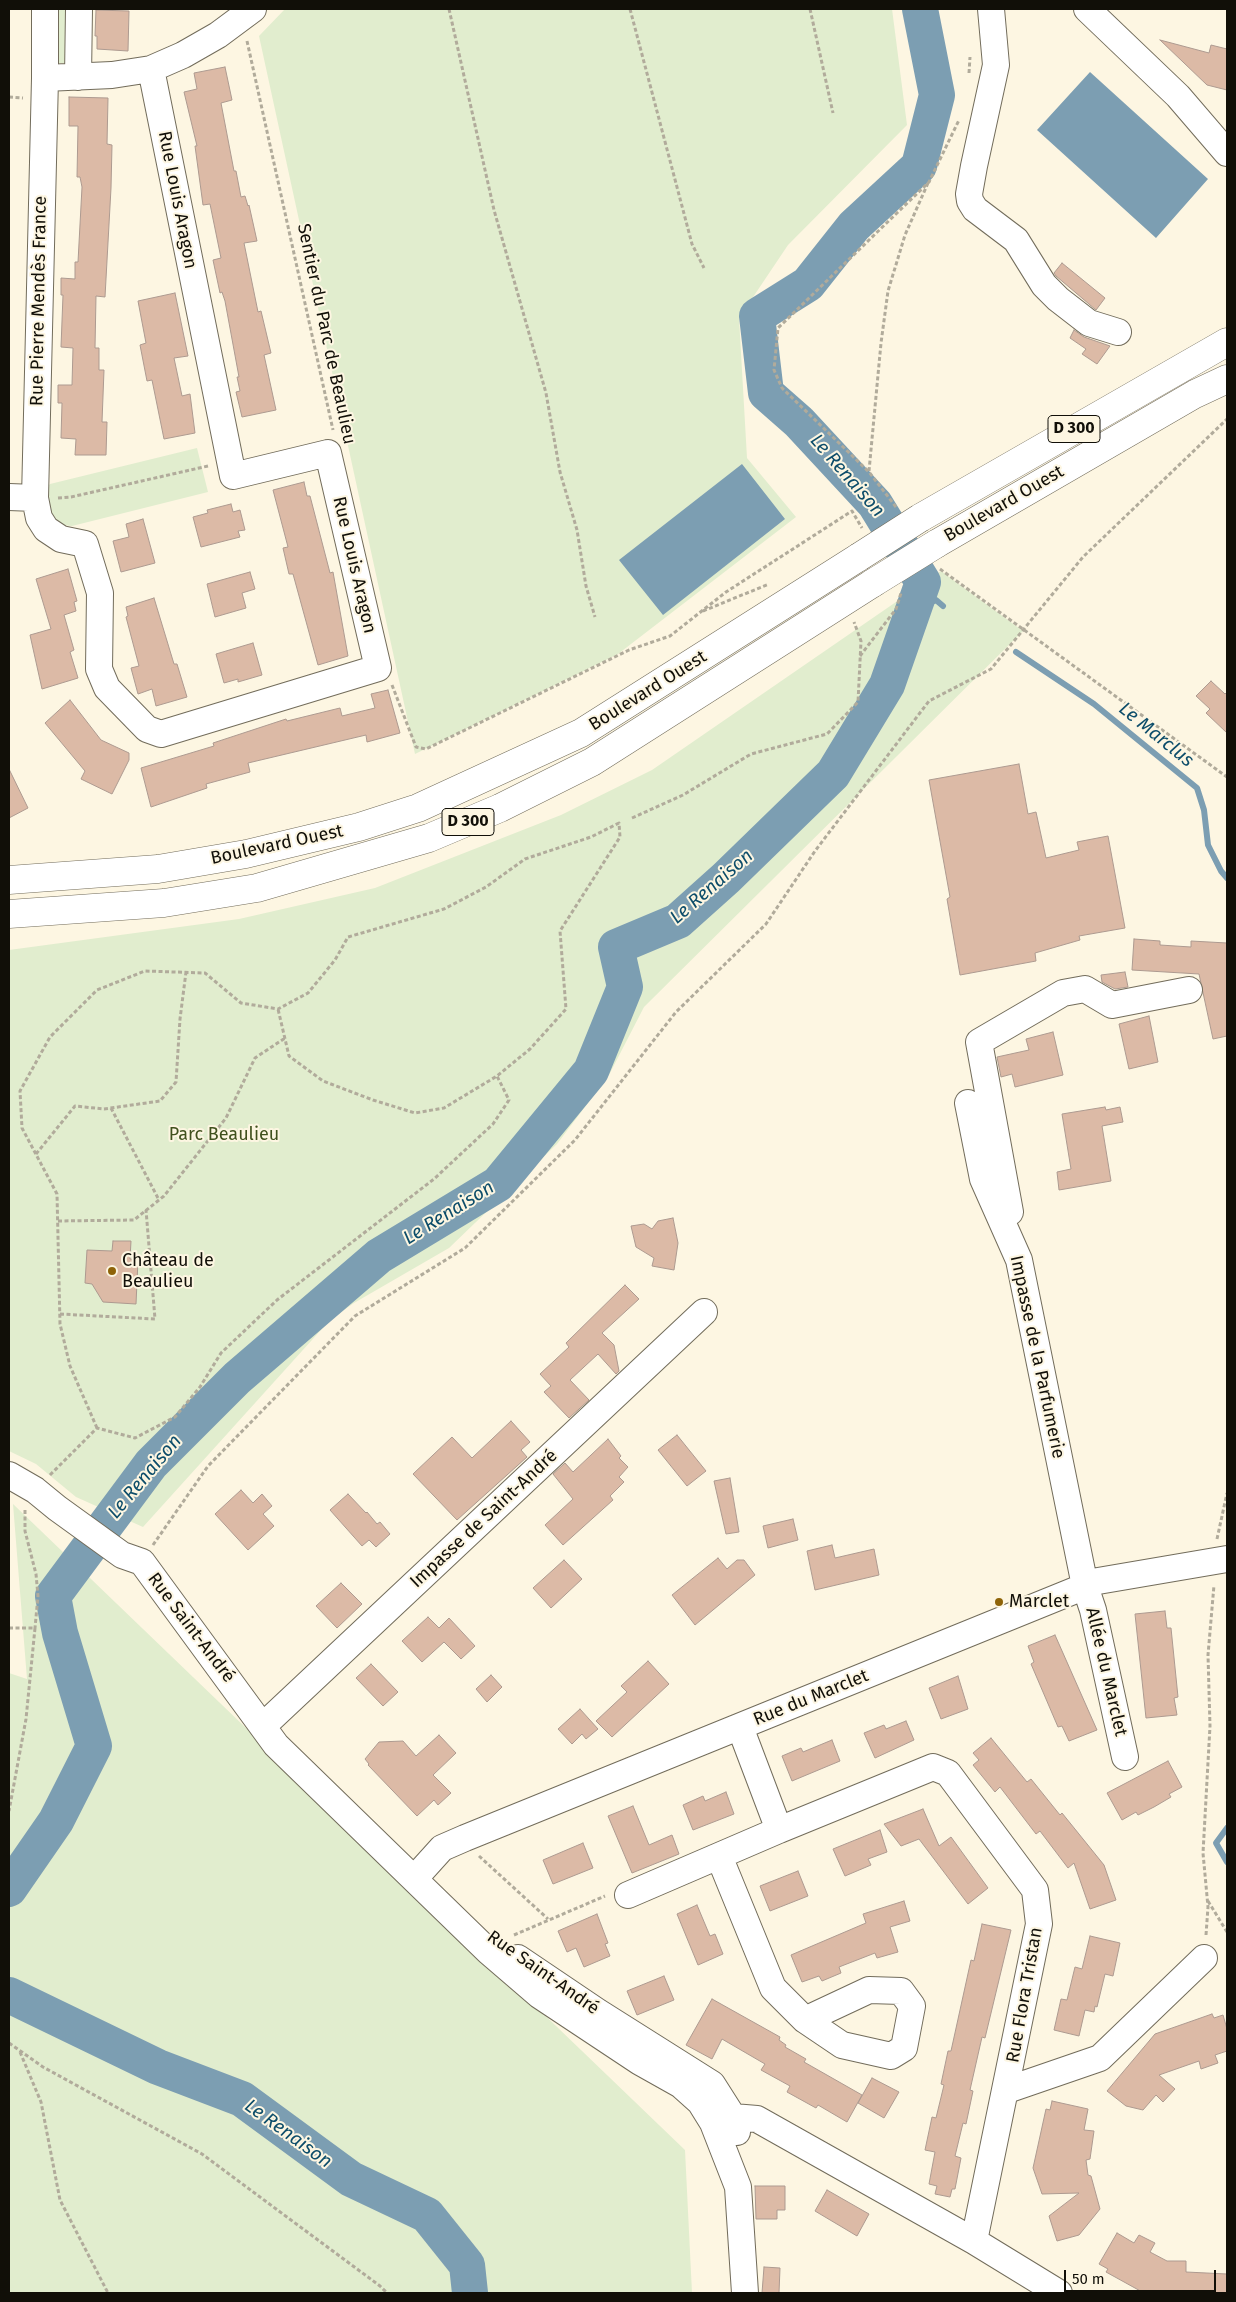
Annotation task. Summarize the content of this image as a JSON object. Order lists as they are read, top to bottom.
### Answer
{
  "streets": {
    "main road": ["D 300", "Boulevard Ouest"],
    "street": [
      "Rue Louis Aragon",
      "Rue Pierre Mendès France",
      "Impasse de la Parfumerie",
      "Impasse de Saint-André",
      "Rue Saint-André",
      "Allée du Marclet",
      "Rue du Marclet",
      "Rue Flora Tristan"
    ],
    "path": ["Sentier du Parc de Beaulieu"]
  },
  "crossings": [
    ["Impasse de la Parfumerie", "Allée du Marclet"],
    ["Impasse de la Parfumerie", "Rue du Marclet"],
    ["Impasse de Saint-André", "Rue Saint-André"],
    ["Rue Saint-André", "Rue du Marclet"],
    ["Allée du Marclet", "Rue du Marclet"]
  ],
  "water": ["Le Renaison", "Le Marclus"],
  "parks": ["Parc Beaulieu"],
  "places": ["Château de Beaulieu", "Marclet"],
  "scale_bar": "50 m"
}
